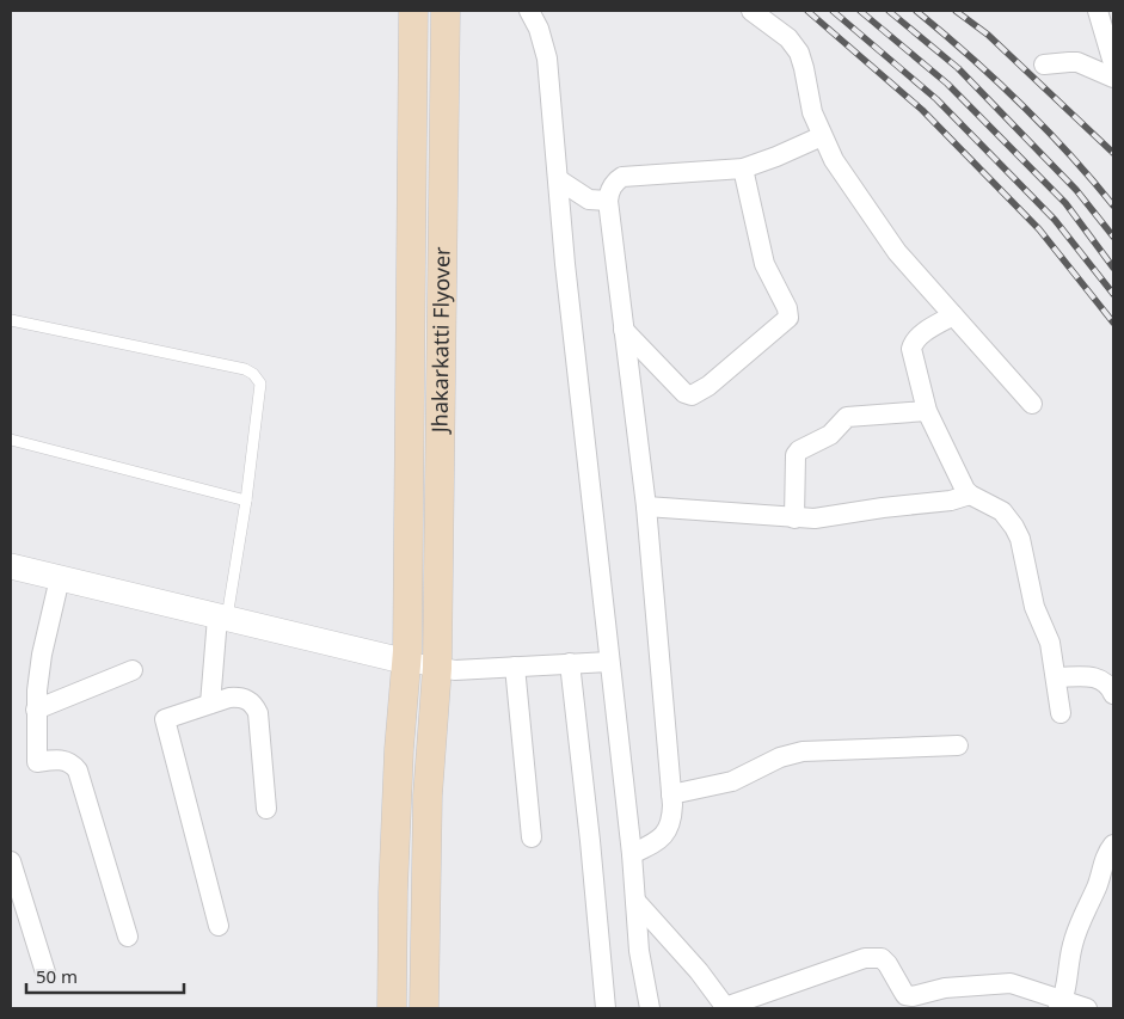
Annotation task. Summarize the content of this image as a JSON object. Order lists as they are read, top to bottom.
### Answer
{
  "streets": {
    "main road": ["Jhakarkatti Flyover"]
  },
  "scale_bar": "50 m"
}
